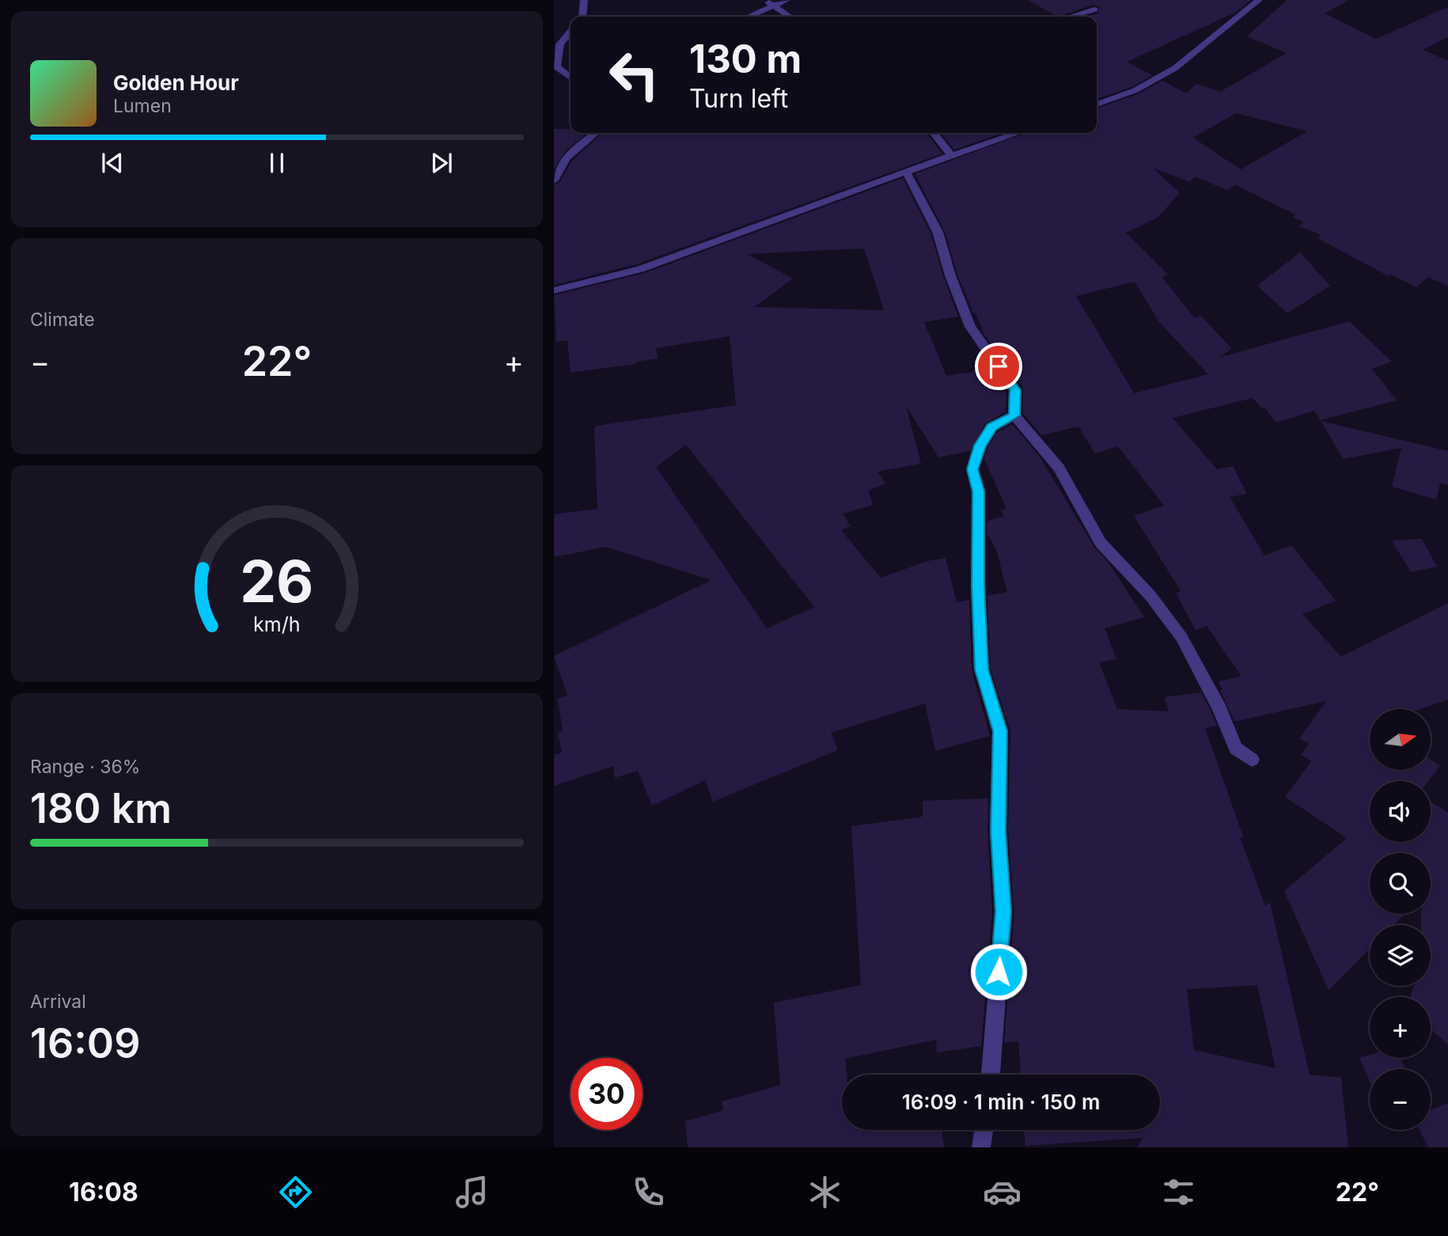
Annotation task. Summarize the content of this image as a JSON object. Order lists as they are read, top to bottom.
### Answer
{
  "north": "right",
  "page": {
    "turn": ["130 m", "Turn left"],
    "song": ["Golden Hour", "Lumen"],
    "tile": [
      "Climate",
      ["Range · 36%", "180 km"],
      ["Arrival", "16:09"]
    ],
    "heat": ["−", "22°", "+"],
    "map_buttons": ["+", "−"],
    "limit": "30",
    "trip": "16:09 · 1 min · 150 m",
    "tabs": ["16:08", "22°"],
    "gauge": ["26", "km/h"]
  }
}
